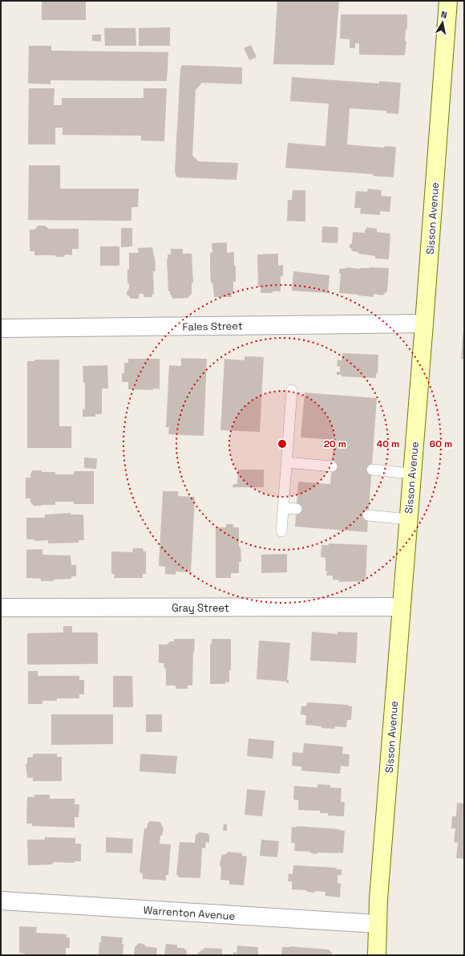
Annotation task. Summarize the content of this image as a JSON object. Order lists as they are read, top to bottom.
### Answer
{
  "streets": {
    "main road": ["Sisson Avenue"],
    "street": ["Fales Street", "Gray Street", "Warrenton Avenue"]
  },
  "crossings": [
    ["Sisson Avenue", "Fales Street"],
    ["Sisson Avenue", "Gray Street"],
    ["Sisson Avenue", "Warrenton Avenue"]
  ],
  "north": "top",
  "rings": ["20 m", "40 m", "60 m"]
}
